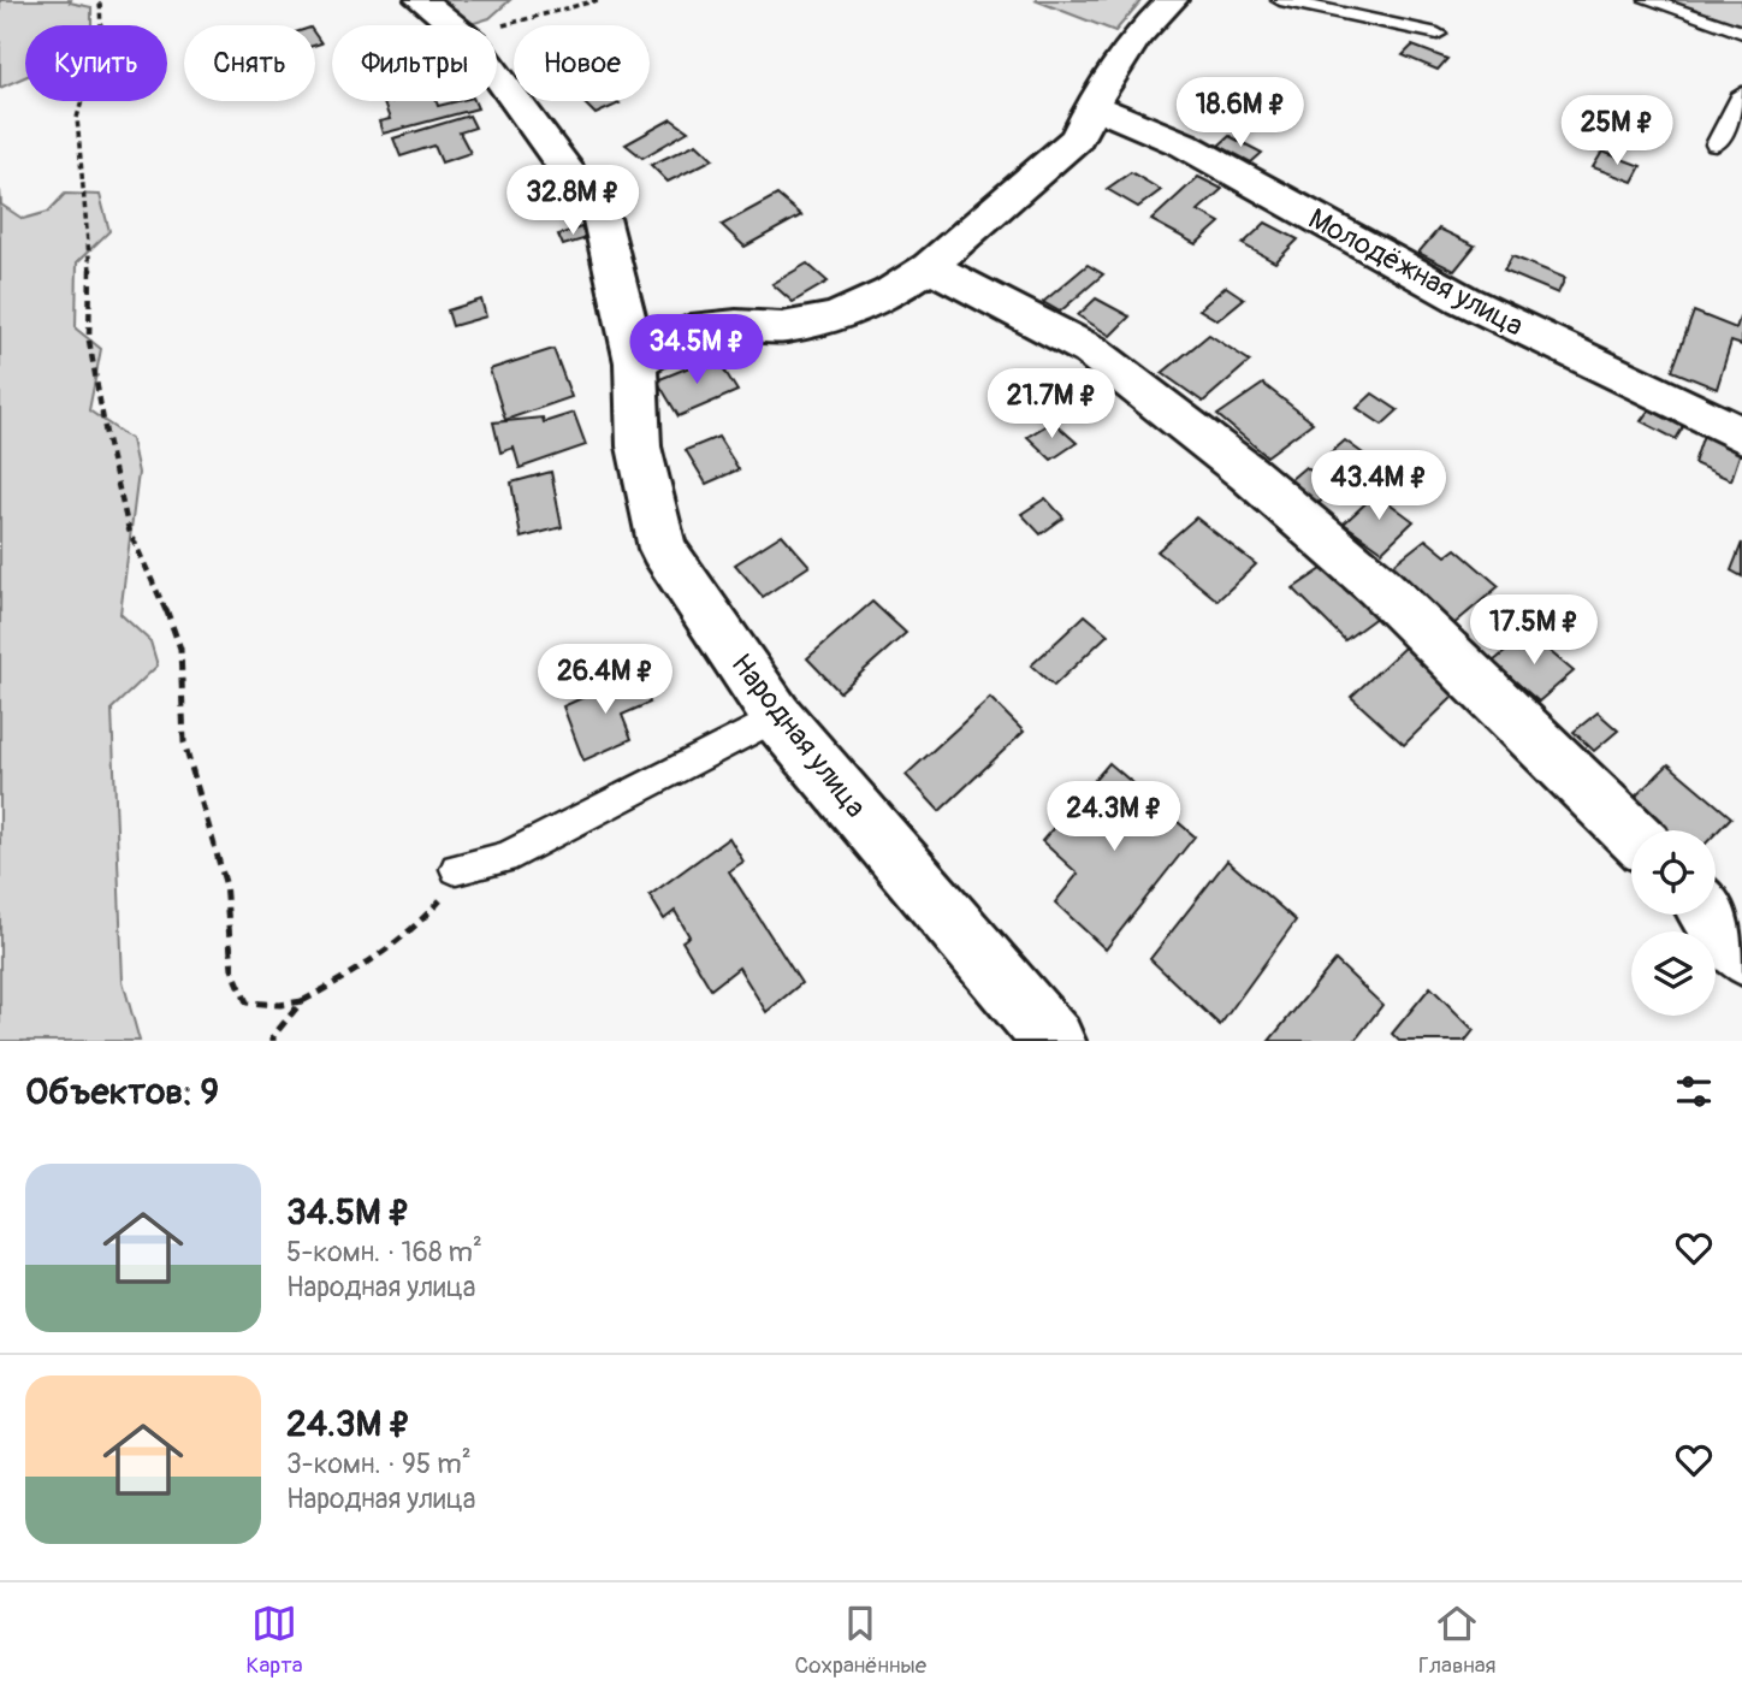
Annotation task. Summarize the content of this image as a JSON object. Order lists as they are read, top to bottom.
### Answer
{
  "streets": {
    "street": ["Молодёжная улица", "Народная улица"]
  },
  "page": {
    "chip": [
      "Купить",
      "Снять",
      "Фильтры",
      "Новое"
    ],
    "price": [
      "18.6M ₽",
      "25M ₽",
      "32.8M ₽",
      "34.5M ₽",
      "21.7M ₽",
      "43.4M ₽",
      "17.5M ₽",
      "26.4M ₽",
      "24.3M ₽"
    ],
    "heading": "Объектов: 9",
    "list": [
      {
        "name": "34.5M ₽",
        "note": "5-комн. · 168 m² · Народная улица"
      },
      {
        "name": "24.3M ₽",
        "note": "3-комн. · 95 m² · Народная улица"
      }
    ],
    "tabs": ["Карта", "Сохранённые", "Главная"]
  }
}
